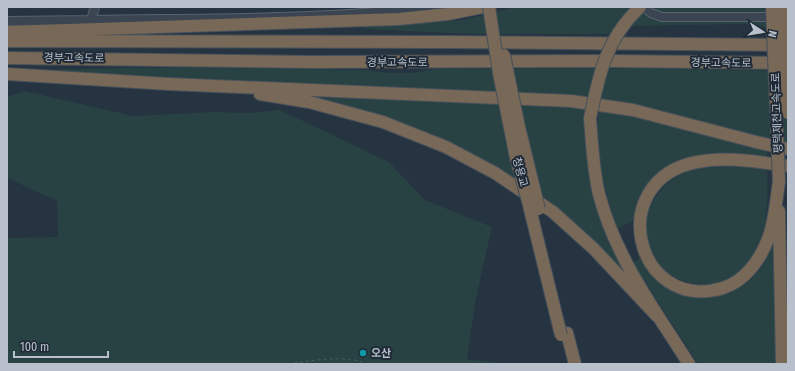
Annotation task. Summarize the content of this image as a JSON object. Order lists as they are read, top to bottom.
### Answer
{
  "streets": {
    "highway": ["경부고속도로", "평택제천고속도로", "청용교"]
  },
  "places": ["오산"],
  "scale_bar": "100 m",
  "north": "right"
}
